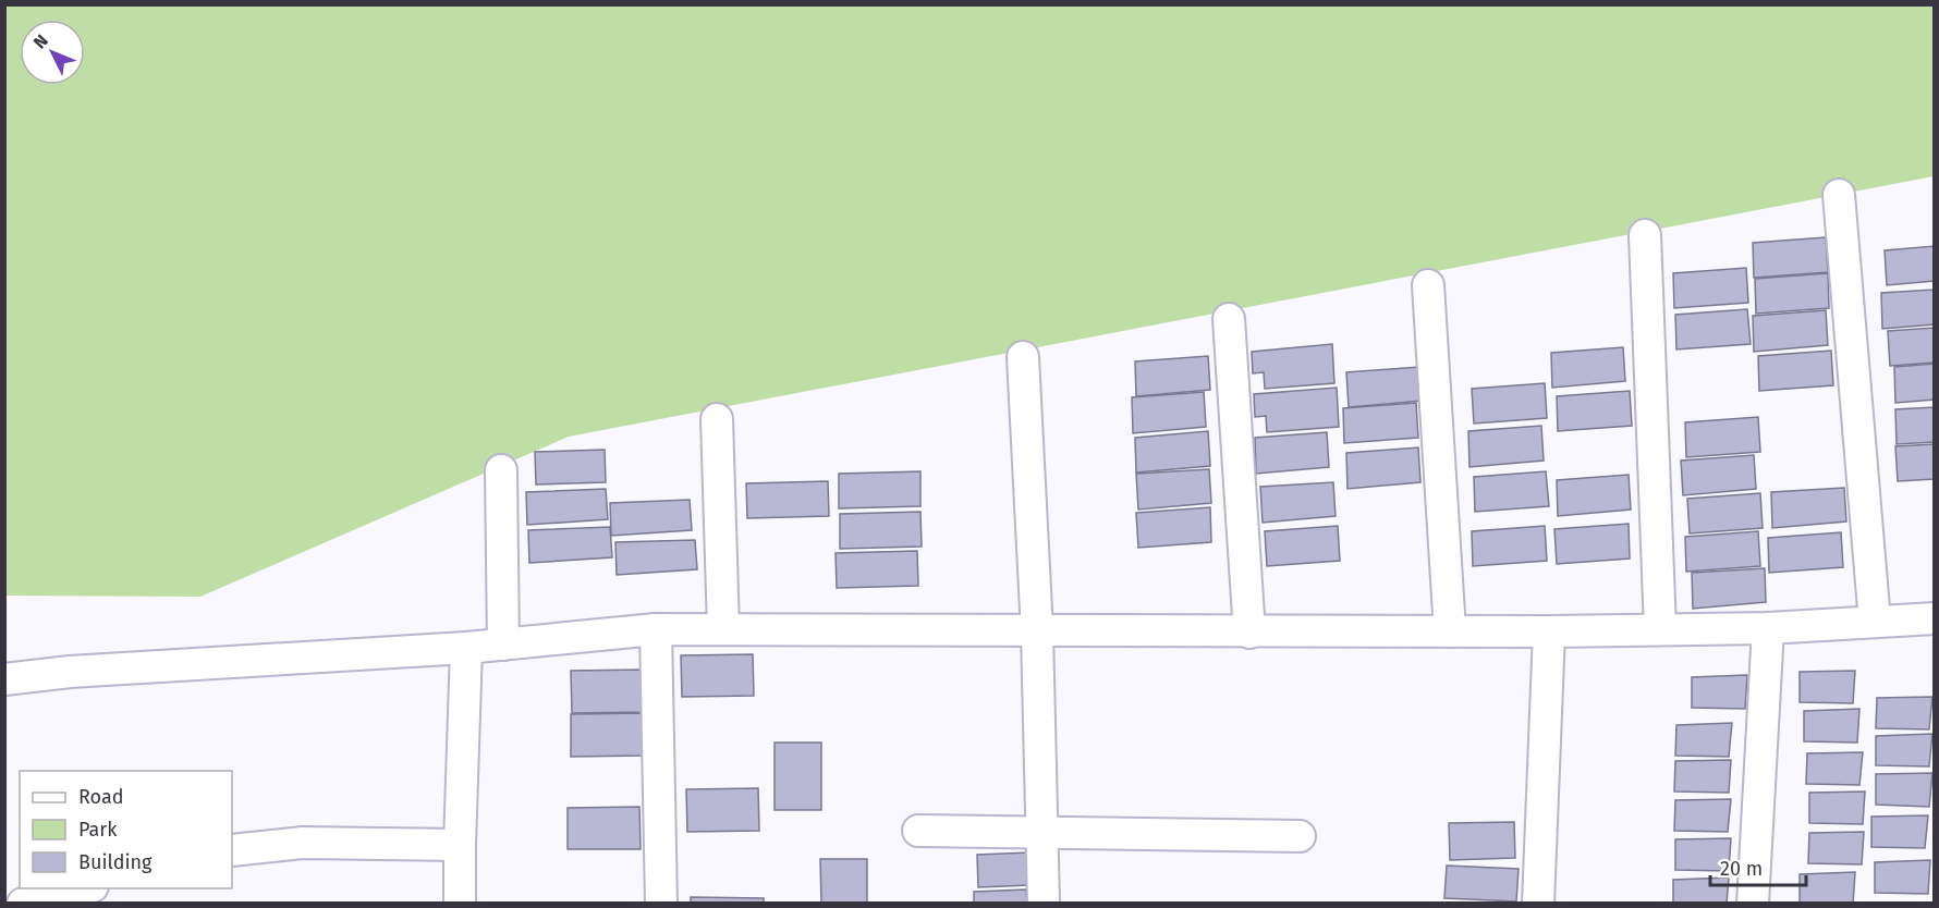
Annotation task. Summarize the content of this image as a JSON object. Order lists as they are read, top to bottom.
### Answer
{
  "legend": ["Road", "Park", "Building"],
  "scale_bar": "20 m",
  "north": "top left"
}
